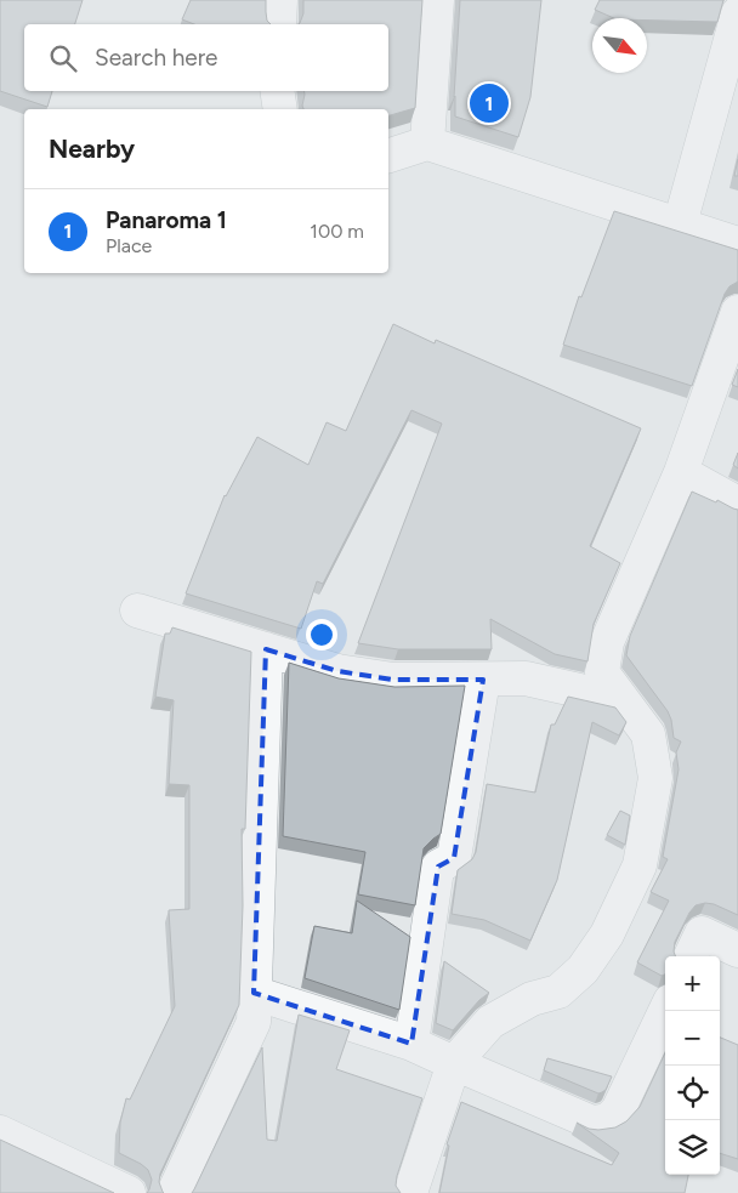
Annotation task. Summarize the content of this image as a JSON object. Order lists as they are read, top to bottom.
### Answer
{
  "north": "bottom right",
  "page": {
    "search": "Search here",
    "pins": "1",
    "heading": "Nearby",
    "list": [
      {
        "mark": "1",
        "name": "Panaroma 1",
        "note": "Place",
        "value": "100 m"
      }
    ],
    "map_buttons": ["+", "−"]
  }
}
